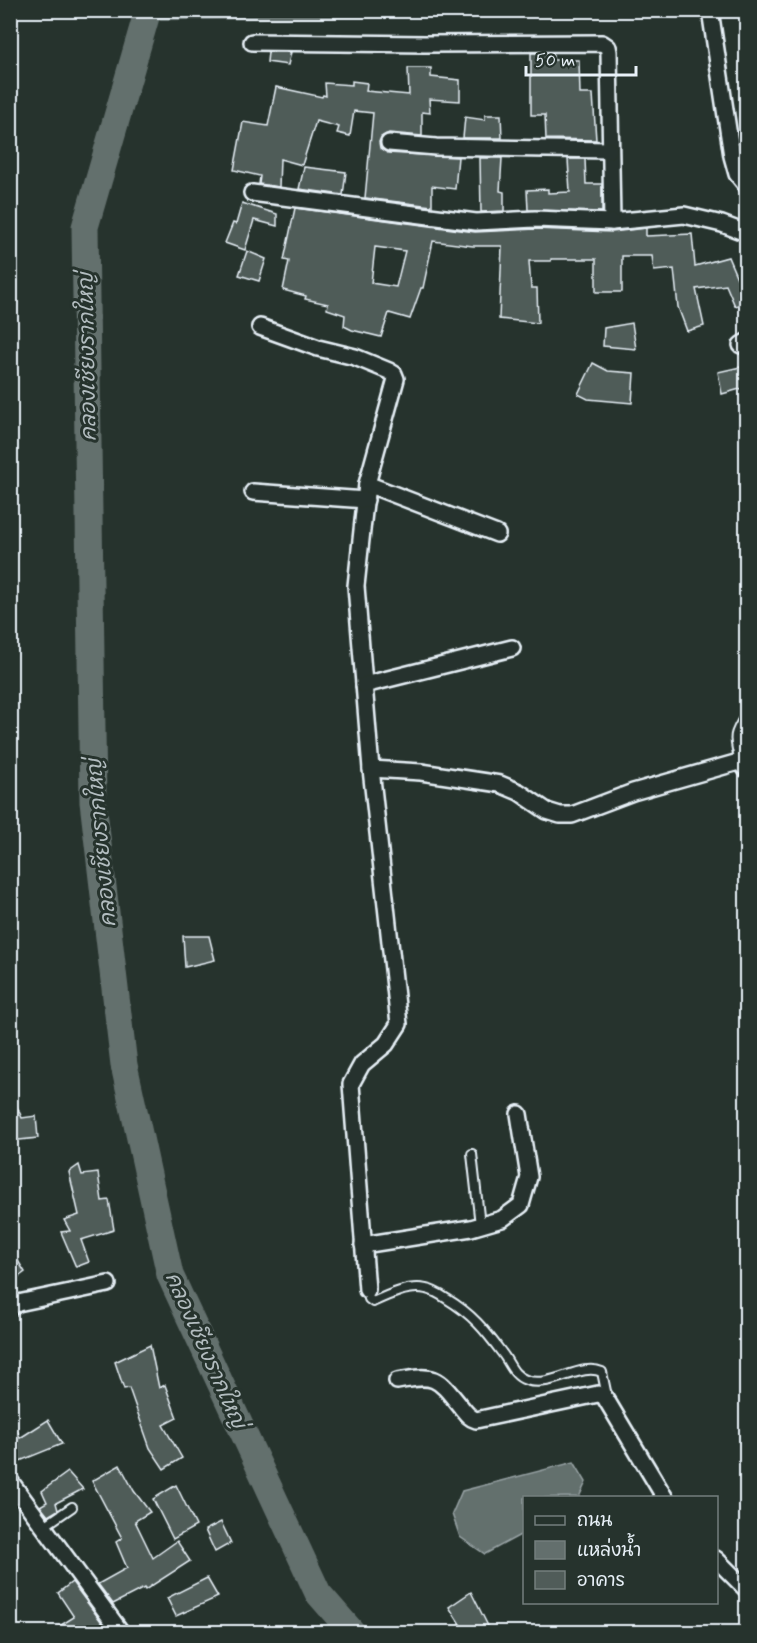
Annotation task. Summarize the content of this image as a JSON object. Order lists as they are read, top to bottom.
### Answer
{
  "water": ["คลองเชียงรากใหญ่"],
  "legend": ["ถนน", "แหล่งน้ำ", "อาคาร"],
  "scale_bar": "50 m"
}
